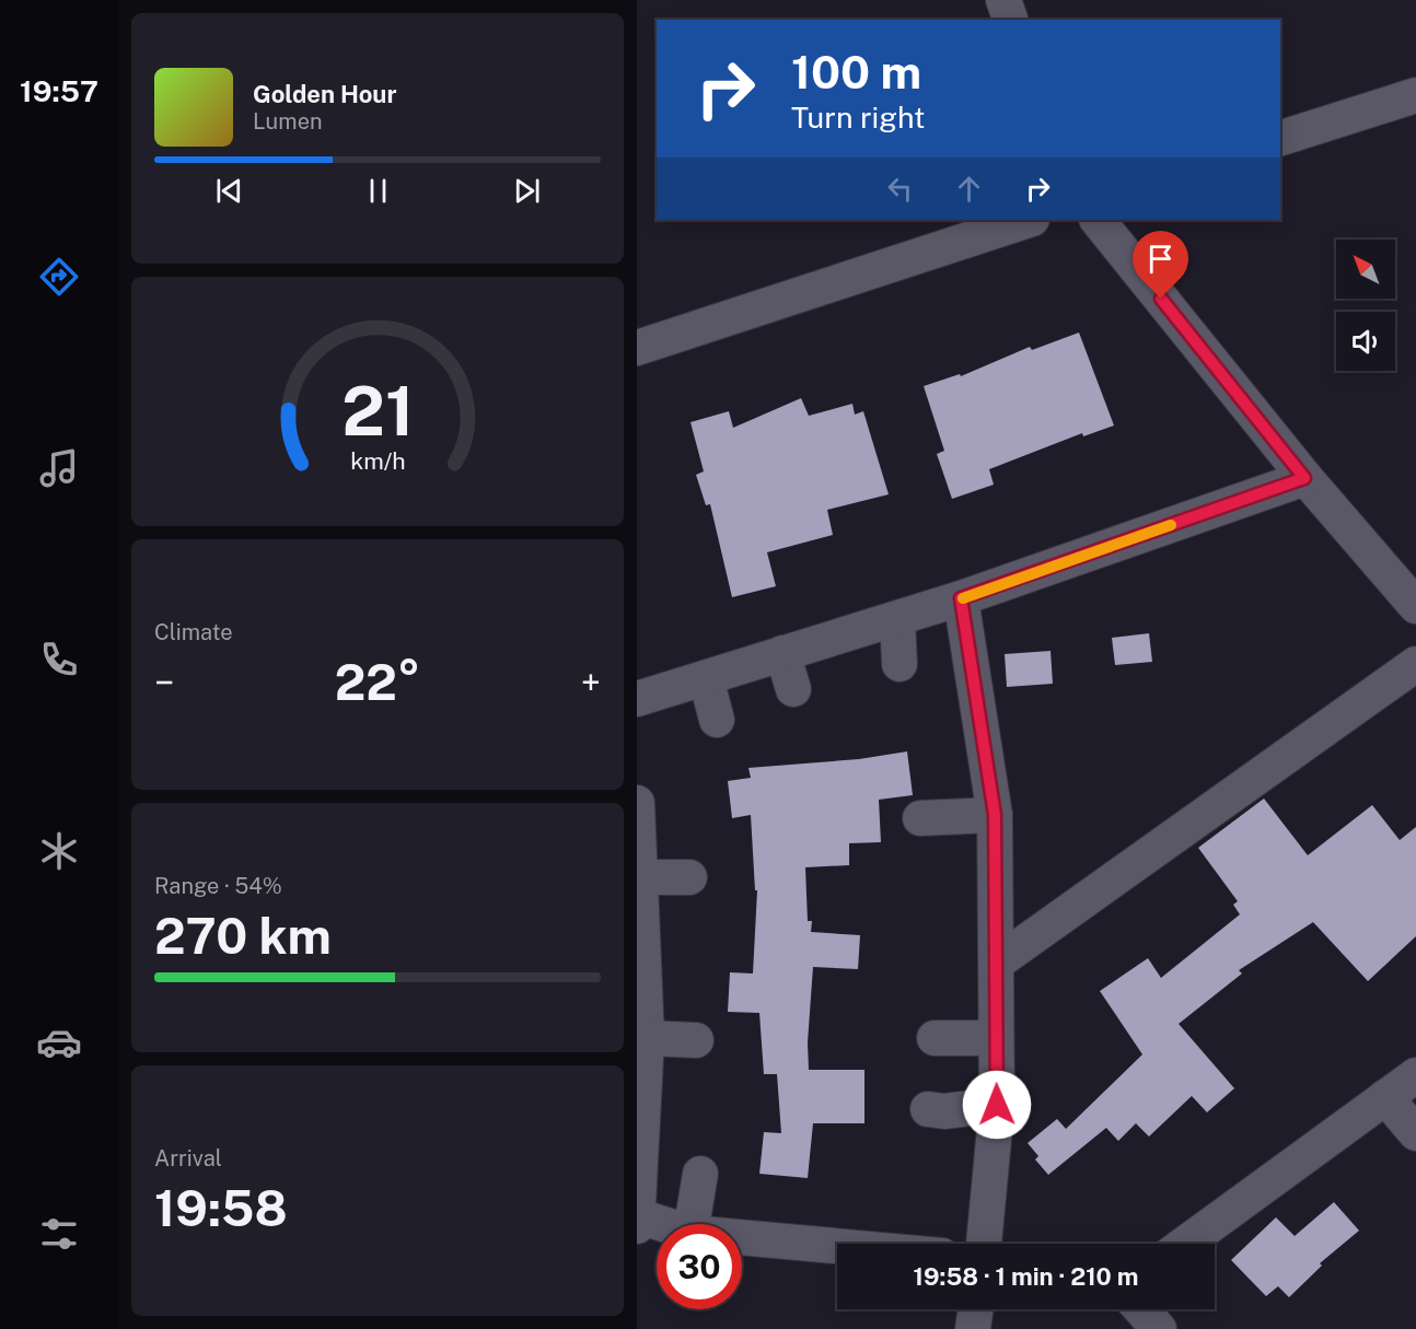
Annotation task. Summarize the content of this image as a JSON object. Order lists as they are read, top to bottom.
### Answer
{
  "north": "top left",
  "page": {
    "tabs": "19:57",
    "turn": ["100 m", "Turn right"],
    "song": ["Golden Hour", "Lumen"],
    "tile": [
      "Climate",
      ["Range · 54%", "270 km"],
      ["Arrival", "19:58"]
    ],
    "heat": ["−", "22°", "+"],
    "limit": "30",
    "trip": "19:58 · 1 min · 210 m",
    "gauge": ["21", "km/h"]
  }
}
